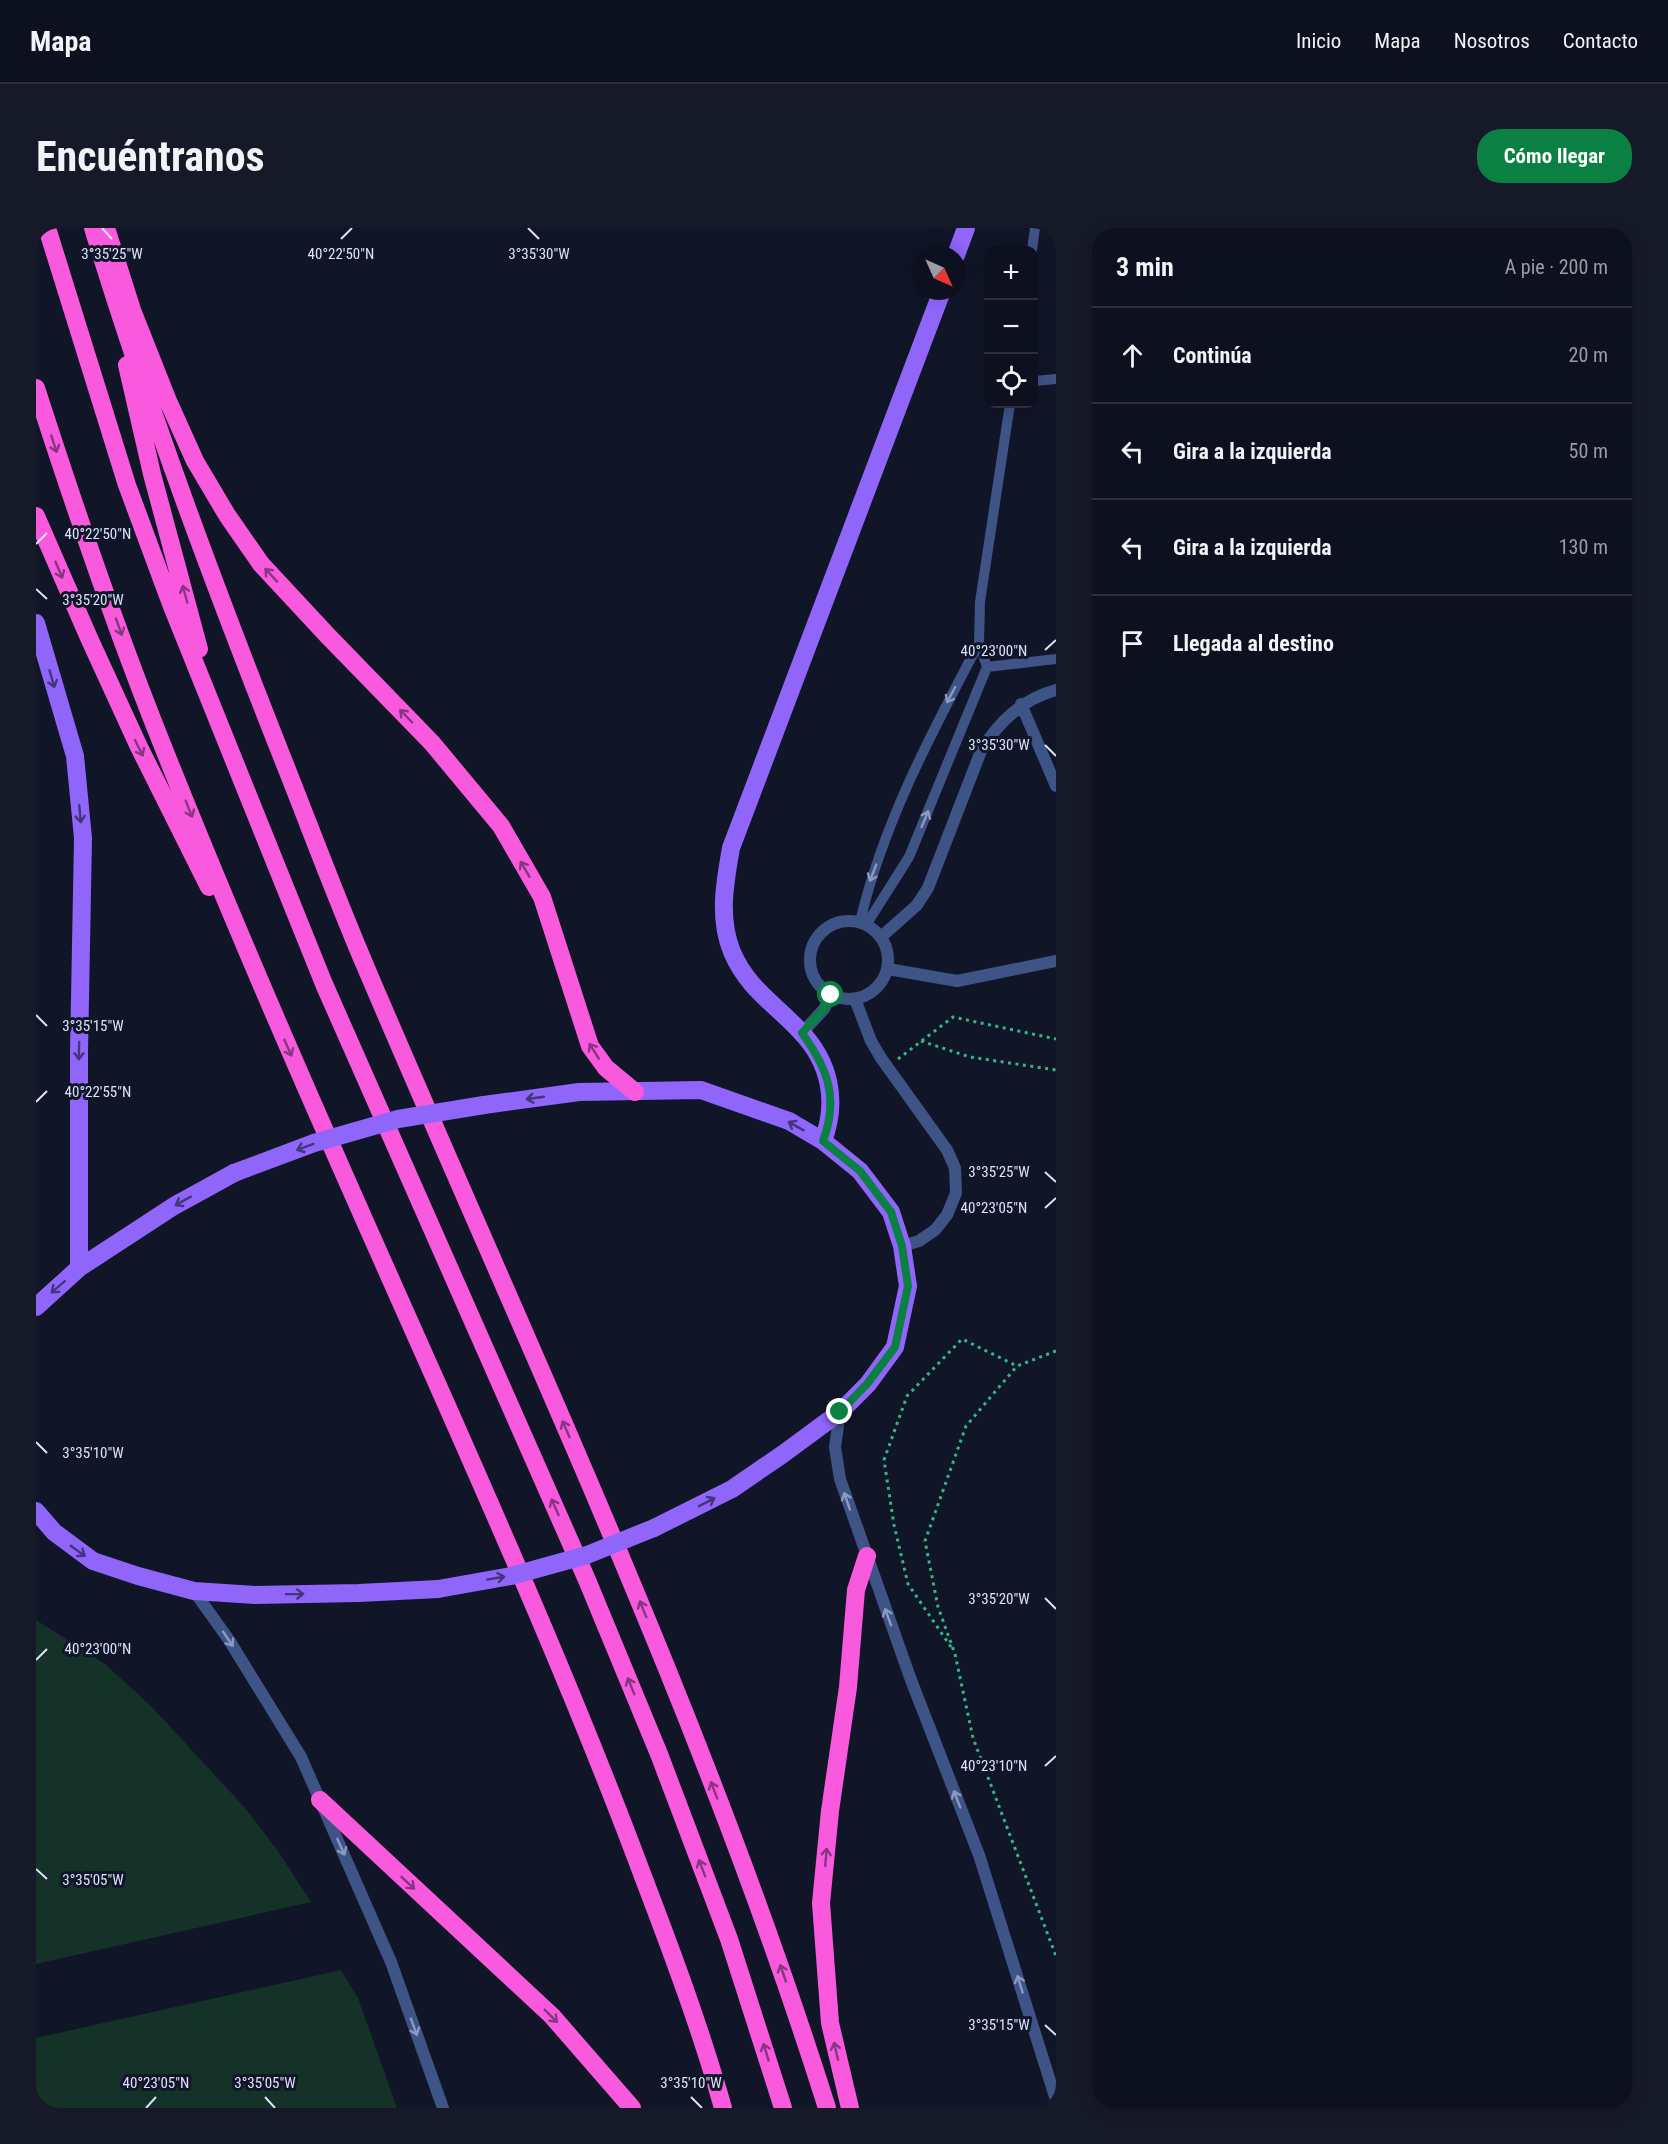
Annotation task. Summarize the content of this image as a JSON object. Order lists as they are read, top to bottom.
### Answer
{
  "north": "bottom right",
  "page": {
    "header": "Mapa",
    "nav": [
      "Inicio",
      "Mapa",
      "Nosotros",
      "Contacto"
    ],
    "buttons": "Cómo llegar",
    "title": "Encuéntranos",
    "heading": ["3 min", "A pie · 200 m"],
    "map_buttons": ["+", "−"],
    "list": [
      ["Continúa", "20 m"],
      ["Gira a la izquierda", "50 m"],
      ["Gira a la izquierda", "130 m"],
      "Llegada al destino"
    ]
  },
  "coordinates": [
    "3°35'25\"W",
    "40°22'50\"N",
    "3°35'30\"W",
    "3°35'20\"W",
    "40°23'00\"N",
    "3°35'15\"W",
    "40°22'55\"N",
    "40°23'05\"N",
    "3°35'10\"W",
    "40°23'10\"N",
    "3°35'05\"W"
  ]
}
